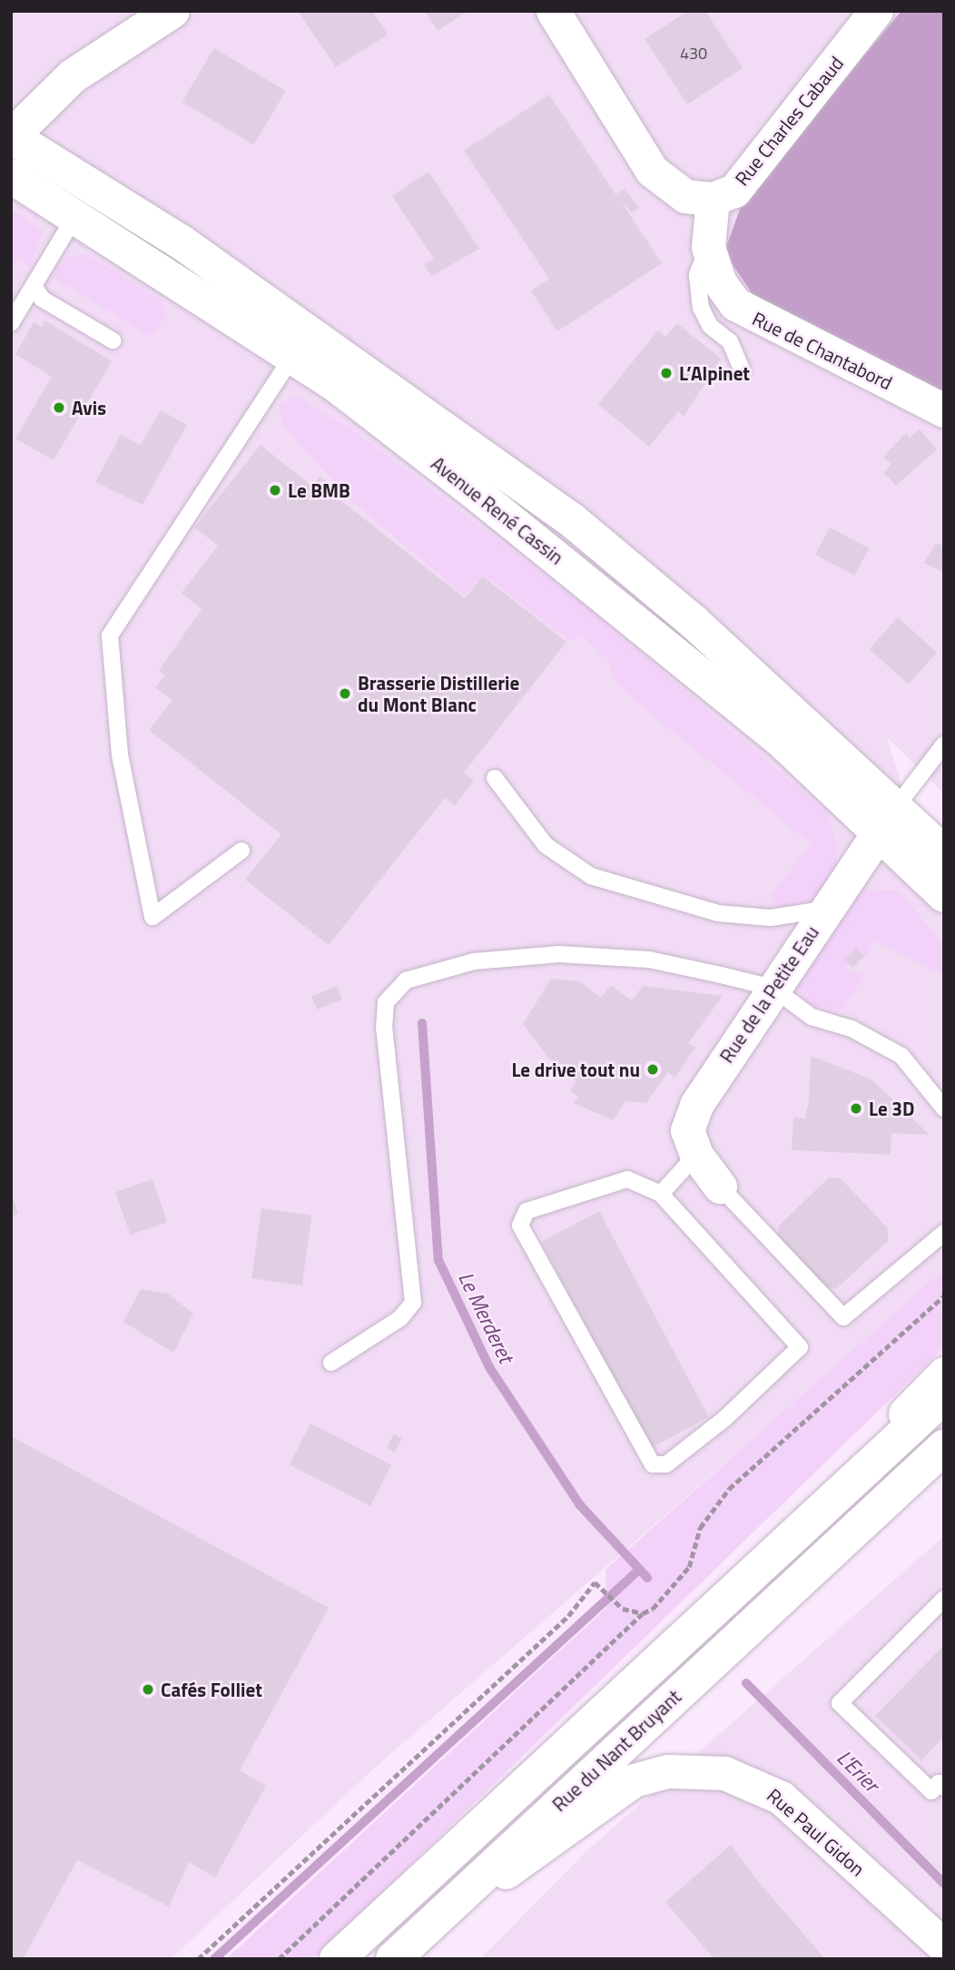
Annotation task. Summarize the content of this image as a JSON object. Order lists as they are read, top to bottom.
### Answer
{
  "streets": {
    "main road": ["Avenue René Cassin", "Rue du Nant Bruyant"],
    "street": [
      "Rue Charles Cabaud",
      "Rue de Chantabord",
      "Rue de la Petite Eau",
      "Rue Paul Gidon"
    ]
  },
  "crossings": [
    ["Rue Charles Cabaud", "Rue de Chantabord"],
    ["Avenue René Cassin", "Rue de la Petite Eau"],
    ["Rue du Nant Bruyant", "Rue Paul Gidon"]
  ],
  "water": ["Le Merderet", "L'Erier"],
  "places": [
    "L’Alpinet",
    "Avis",
    "Le BMB",
    "Brasserie Distillerie du Mont Blanc",
    "Le drive tout nu",
    "Le 3D",
    "Cafés Folliet"
  ],
  "house_numbers": ["430"]
}
